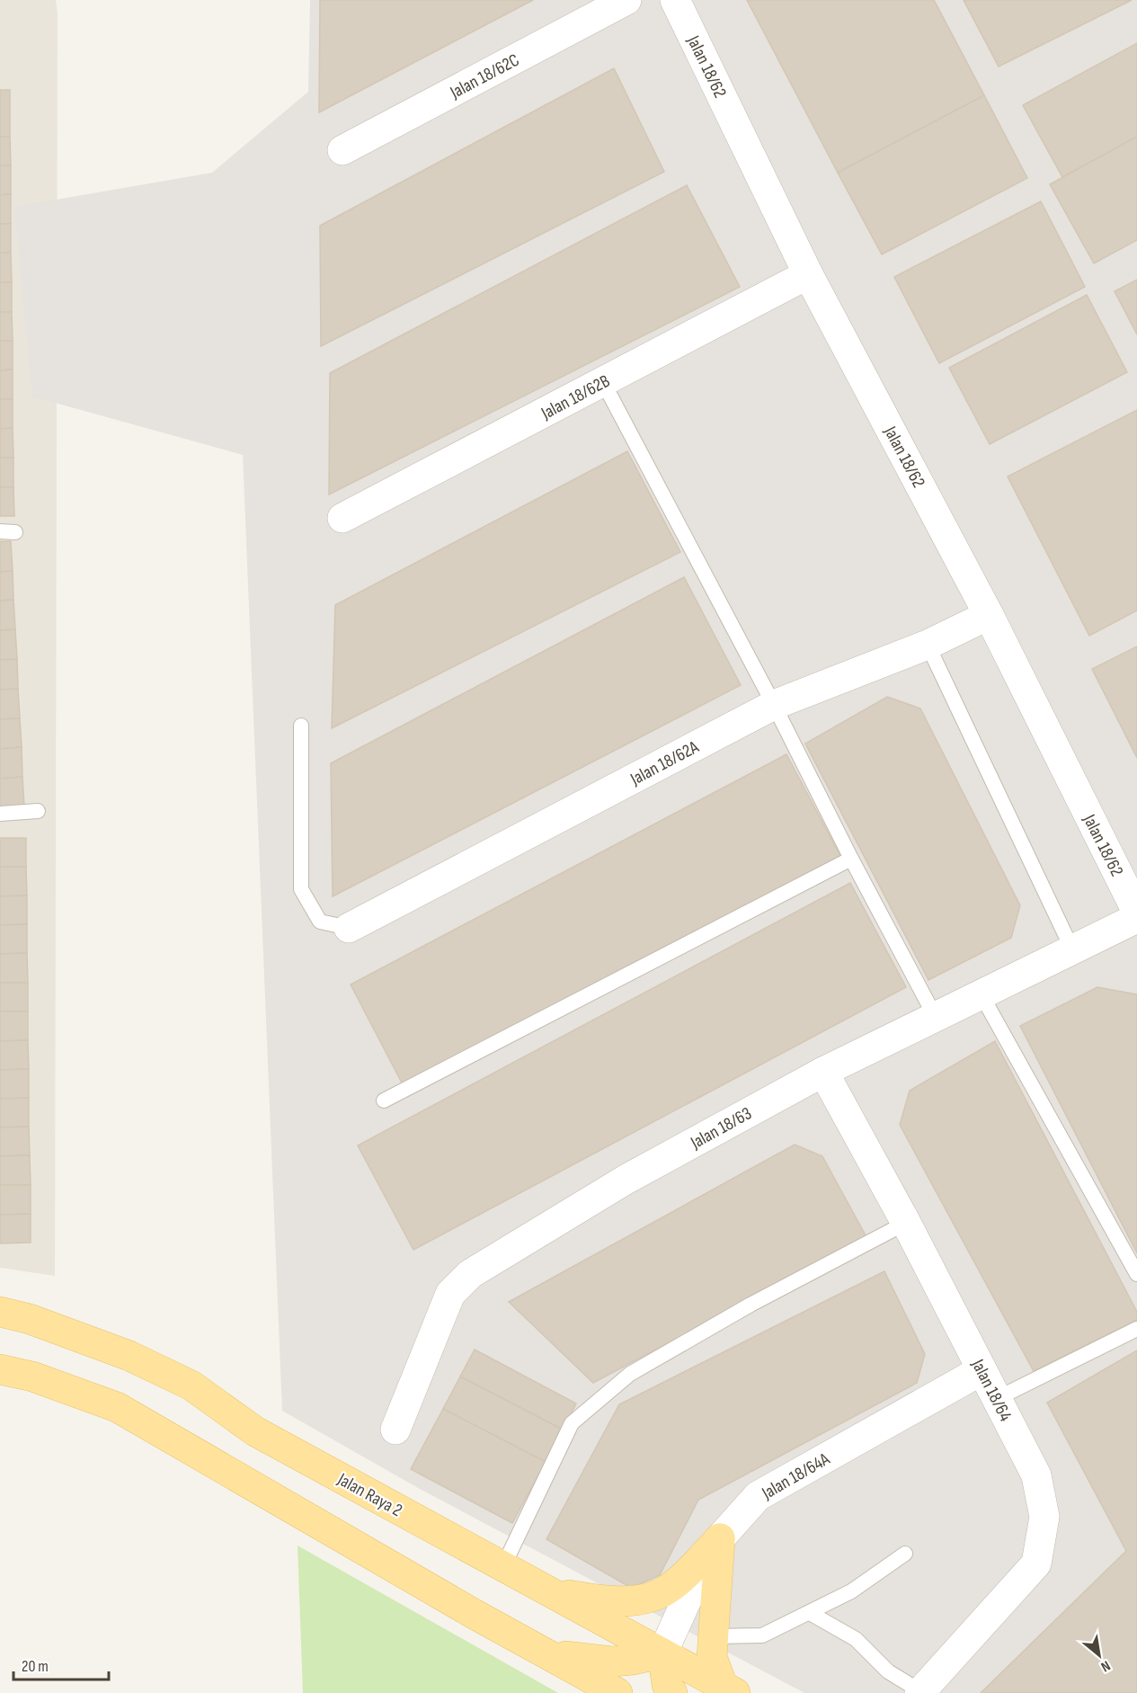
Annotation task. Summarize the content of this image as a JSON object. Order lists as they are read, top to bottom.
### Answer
{
  "streets": {
    "main road": ["Jalan Raya 2"],
    "street": [
      "Jalan 18/62",
      "Jalan 18/62C",
      "Jalan 18/62B",
      "Jalan 18/62A",
      "Jalan 18/63",
      "Jalan 18/64",
      "Jalan 18/64A"
    ]
  },
  "crossings": [
    ["Jalan 18/62", "Jalan 18/62B"],
    ["Jalan 18/62", "Jalan 18/62A"],
    ["Jalan 18/63", "Jalan 18/64"],
    ["Jalan 18/64", "Jalan 18/64A"],
    ["Jalan 18/64A", "Jalan Raya 2"]
  ],
  "scale_bar": "20 m",
  "north": "bottom right"
}
